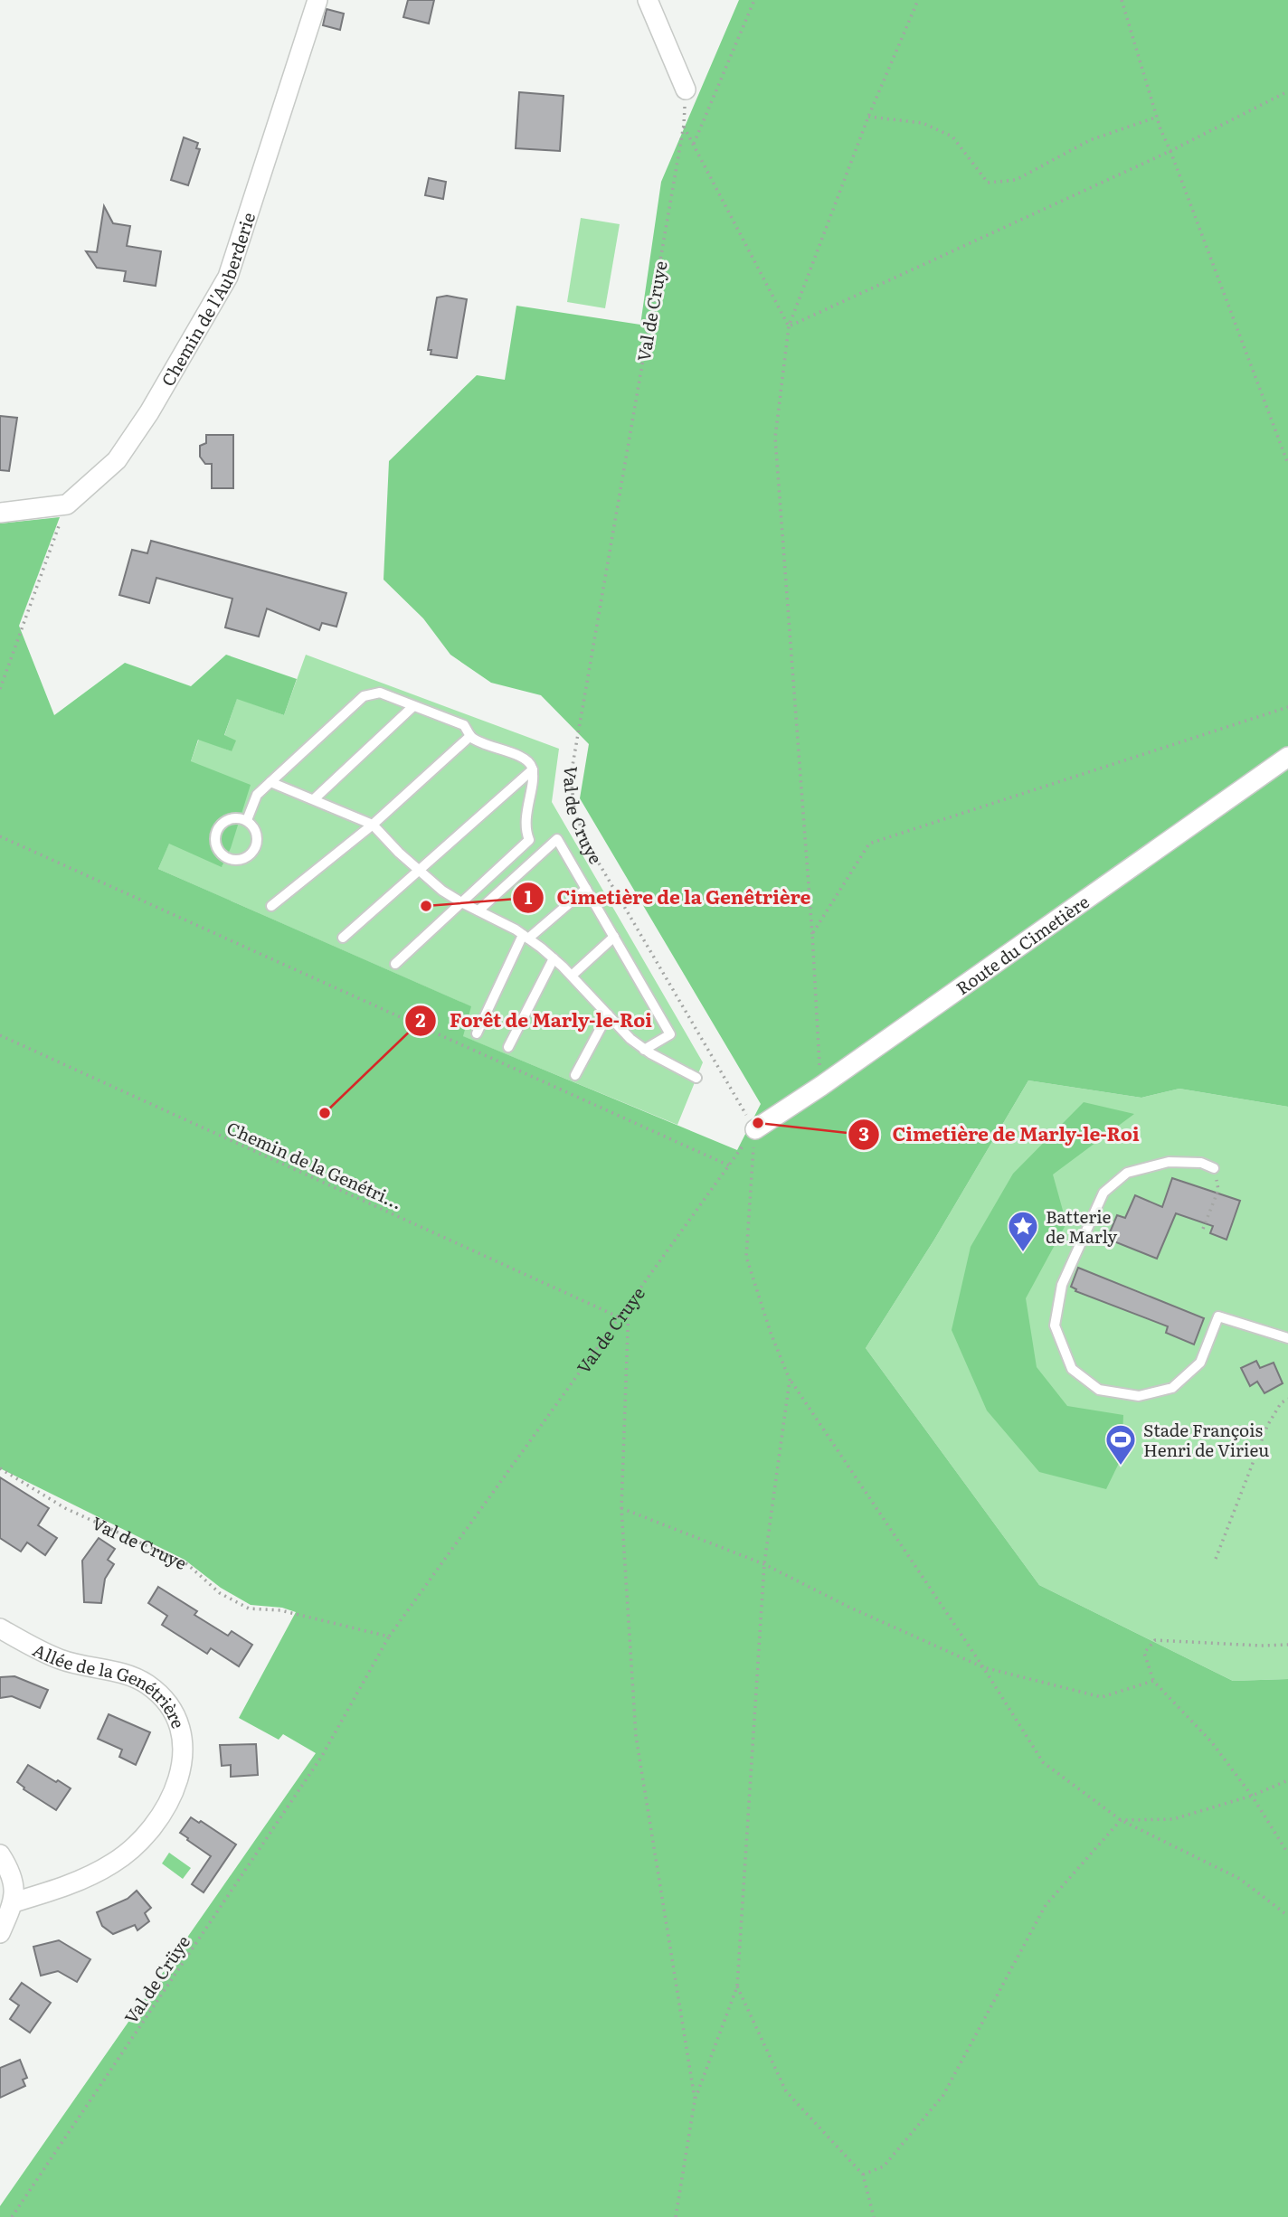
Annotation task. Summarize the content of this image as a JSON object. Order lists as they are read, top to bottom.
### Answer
{
  "streets": {
    "street": ["Chemin de l'Auberderie", "Route du Cimetière", "Allée de la Genétrière"],
    "path": ["Val de Cruye", "Chemin de la Genétri...", "Val de Crüye"]
  },
  "crossings": [
    ["Val de Cruye", "Route du Cimetière"],
    ["Val de Cruye", "Chemin de la Genétri..."],
    ["Val de Cruye", "Val de Crüye"]
  ],
  "places": {
    "other": ["Cimetière de la Genêtrière", "Forêt de Marly-le-Roi", "Cimetière de Marly-le-Roi"],
    "place": ["Batterie de Marly"],
    "sports": ["Stade François Henri de Virieu"]
  }
}
